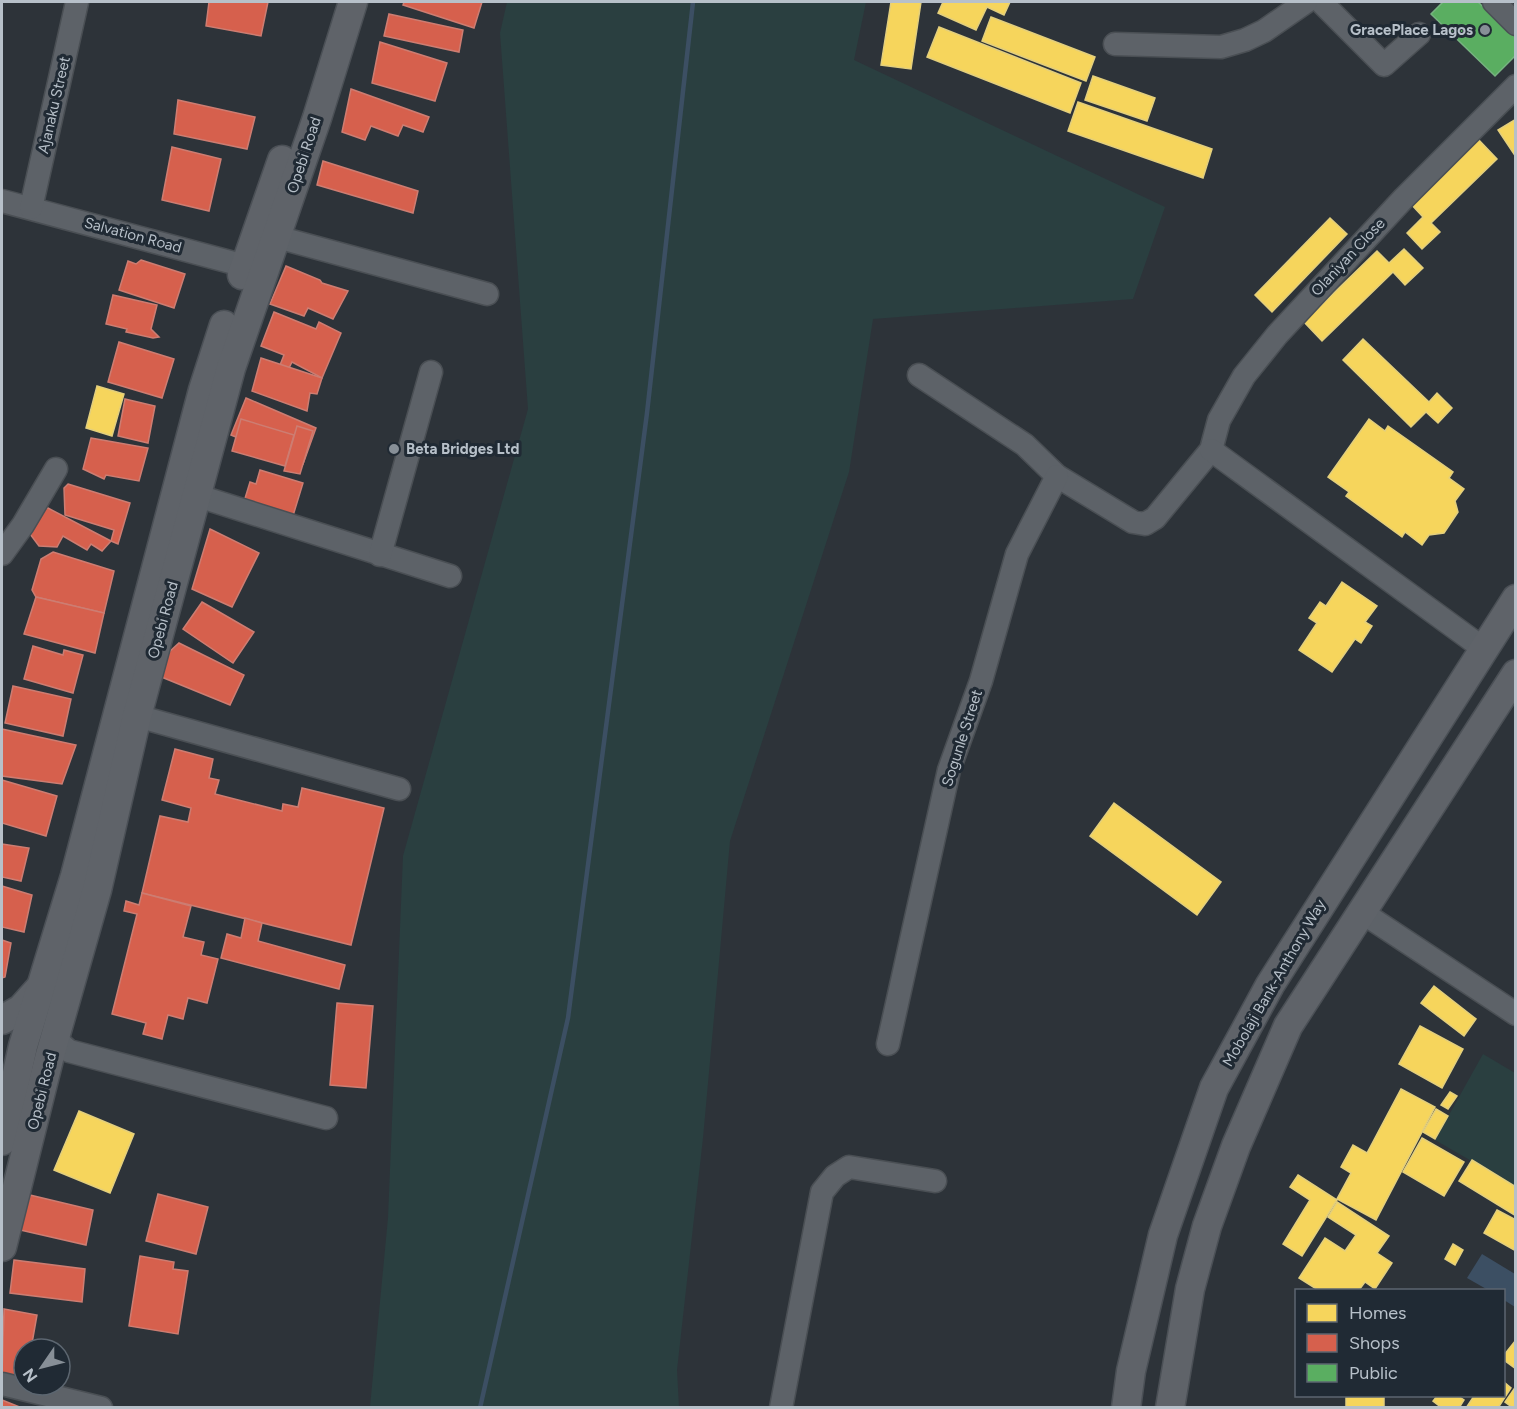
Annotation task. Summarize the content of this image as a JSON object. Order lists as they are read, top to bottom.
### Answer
{
  "streets": {
    "main road": ["Opebi Road", "Mobolaji Bank-Anthony Way"],
    "street": [
      "Ajanaku Street",
      "Salvation Road",
      "Olaniyan Close",
      "Sogunle Street"
    ]
  },
  "crossings": [
    ["Ajanaku Street", "Salvation Road"],
    ["Opebi Road", "Salvation Road"]
  ],
  "places": ["GracePlace Lagos", "Beta Bridges Ltd"],
  "legend": ["Homes", "Shops", "Public"],
  "north": "bottom left"
}
